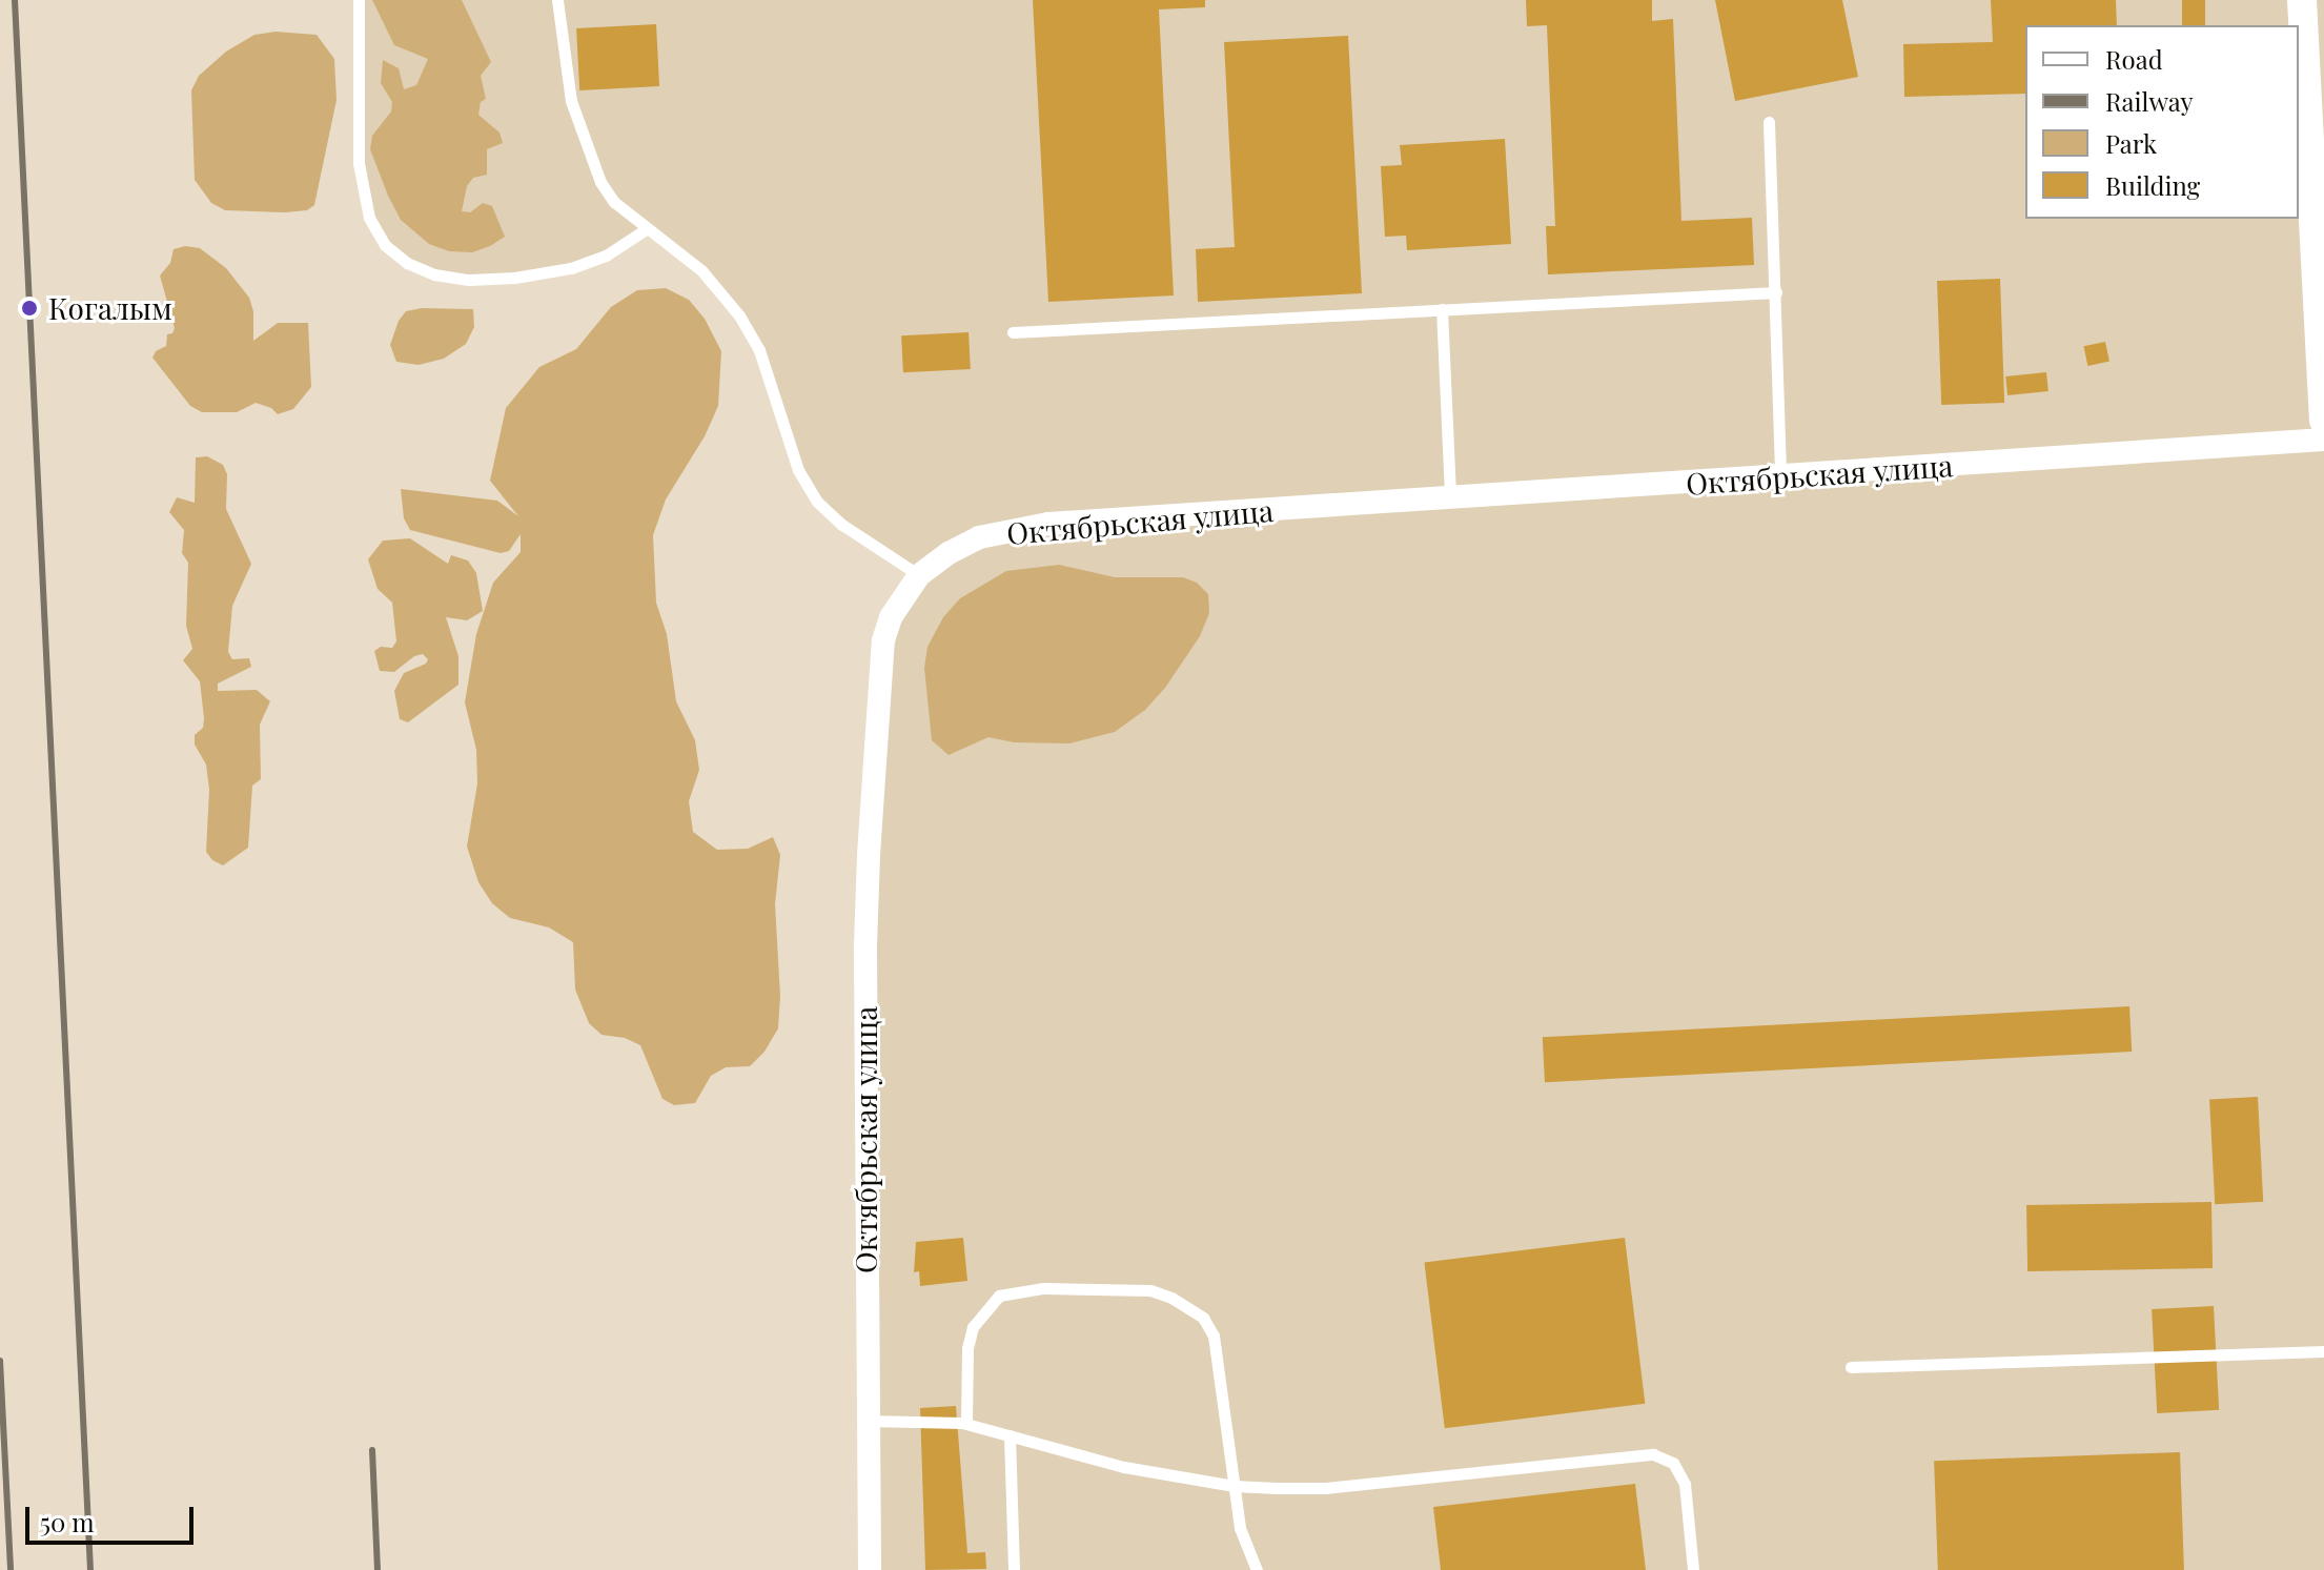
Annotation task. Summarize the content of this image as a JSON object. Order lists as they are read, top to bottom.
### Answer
{
  "streets": {
    "street": ["Октябрьская улица"]
  },
  "places": ["Когалым"],
  "legend": [
    "Road",
    "Railway",
    "Park",
    "Building"
  ],
  "scale_bar": "50 m"
}
